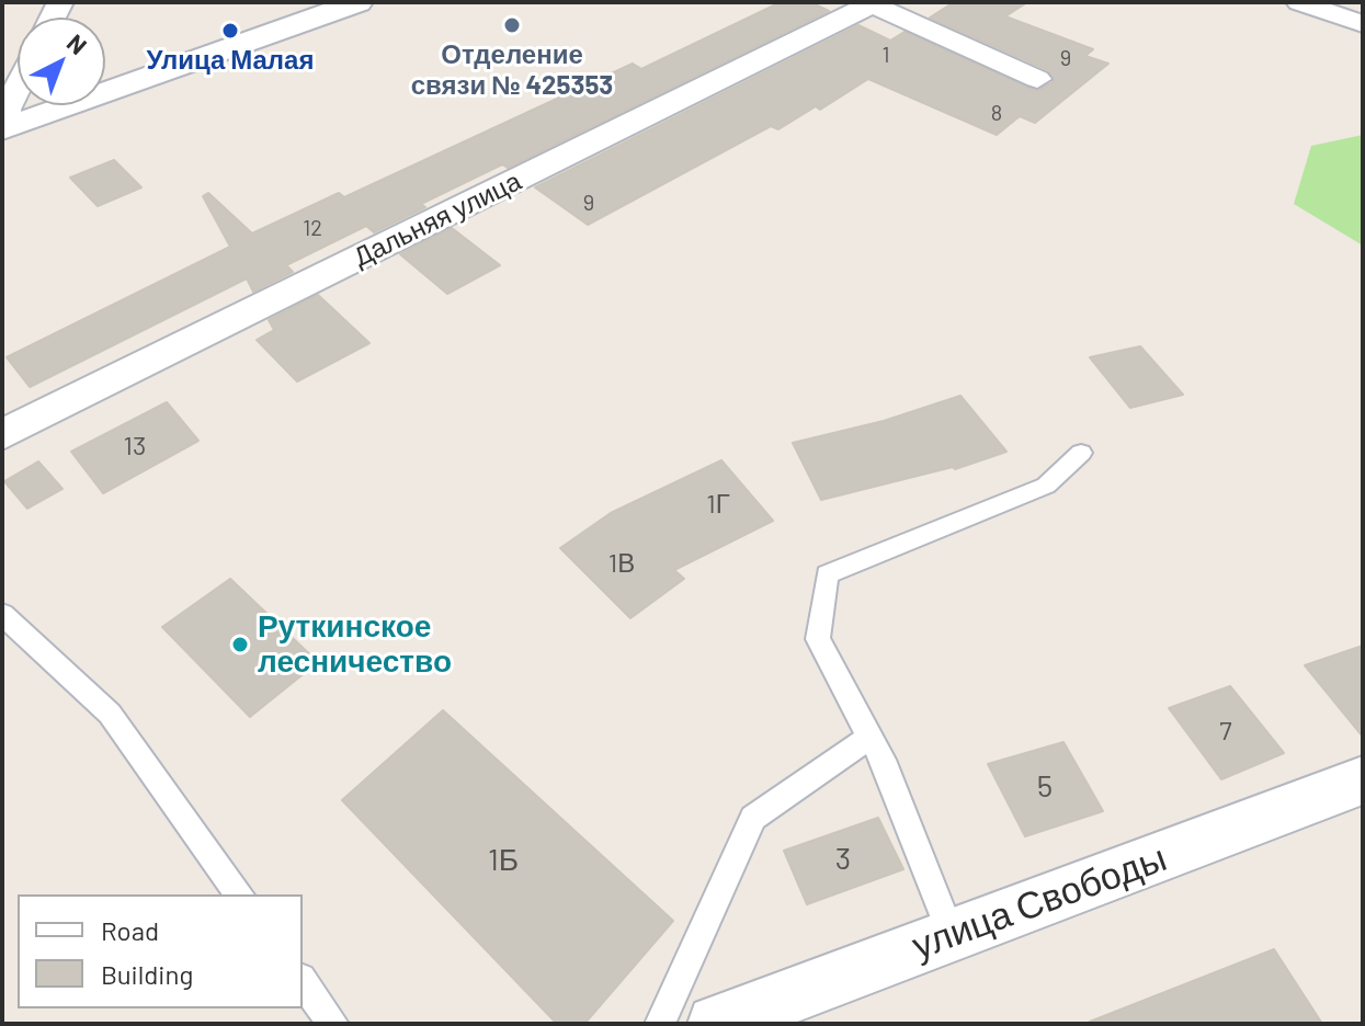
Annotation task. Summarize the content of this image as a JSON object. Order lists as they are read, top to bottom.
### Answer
{
  "streets": {
    "street": ["Дальняя улица", "улица Свободы"]
  },
  "places": ["Отделение связи № 425353", "Улица Малая", "Руткинское лесничество"],
  "house_numbers": [
    "1",
    "9",
    "8",
    "9",
    "12",
    "13",
    "1Г",
    "1В",
    "7",
    "5",
    "3",
    "1Б"
  ],
  "legend": ["Road", "Building"],
  "north": "top right"
}
